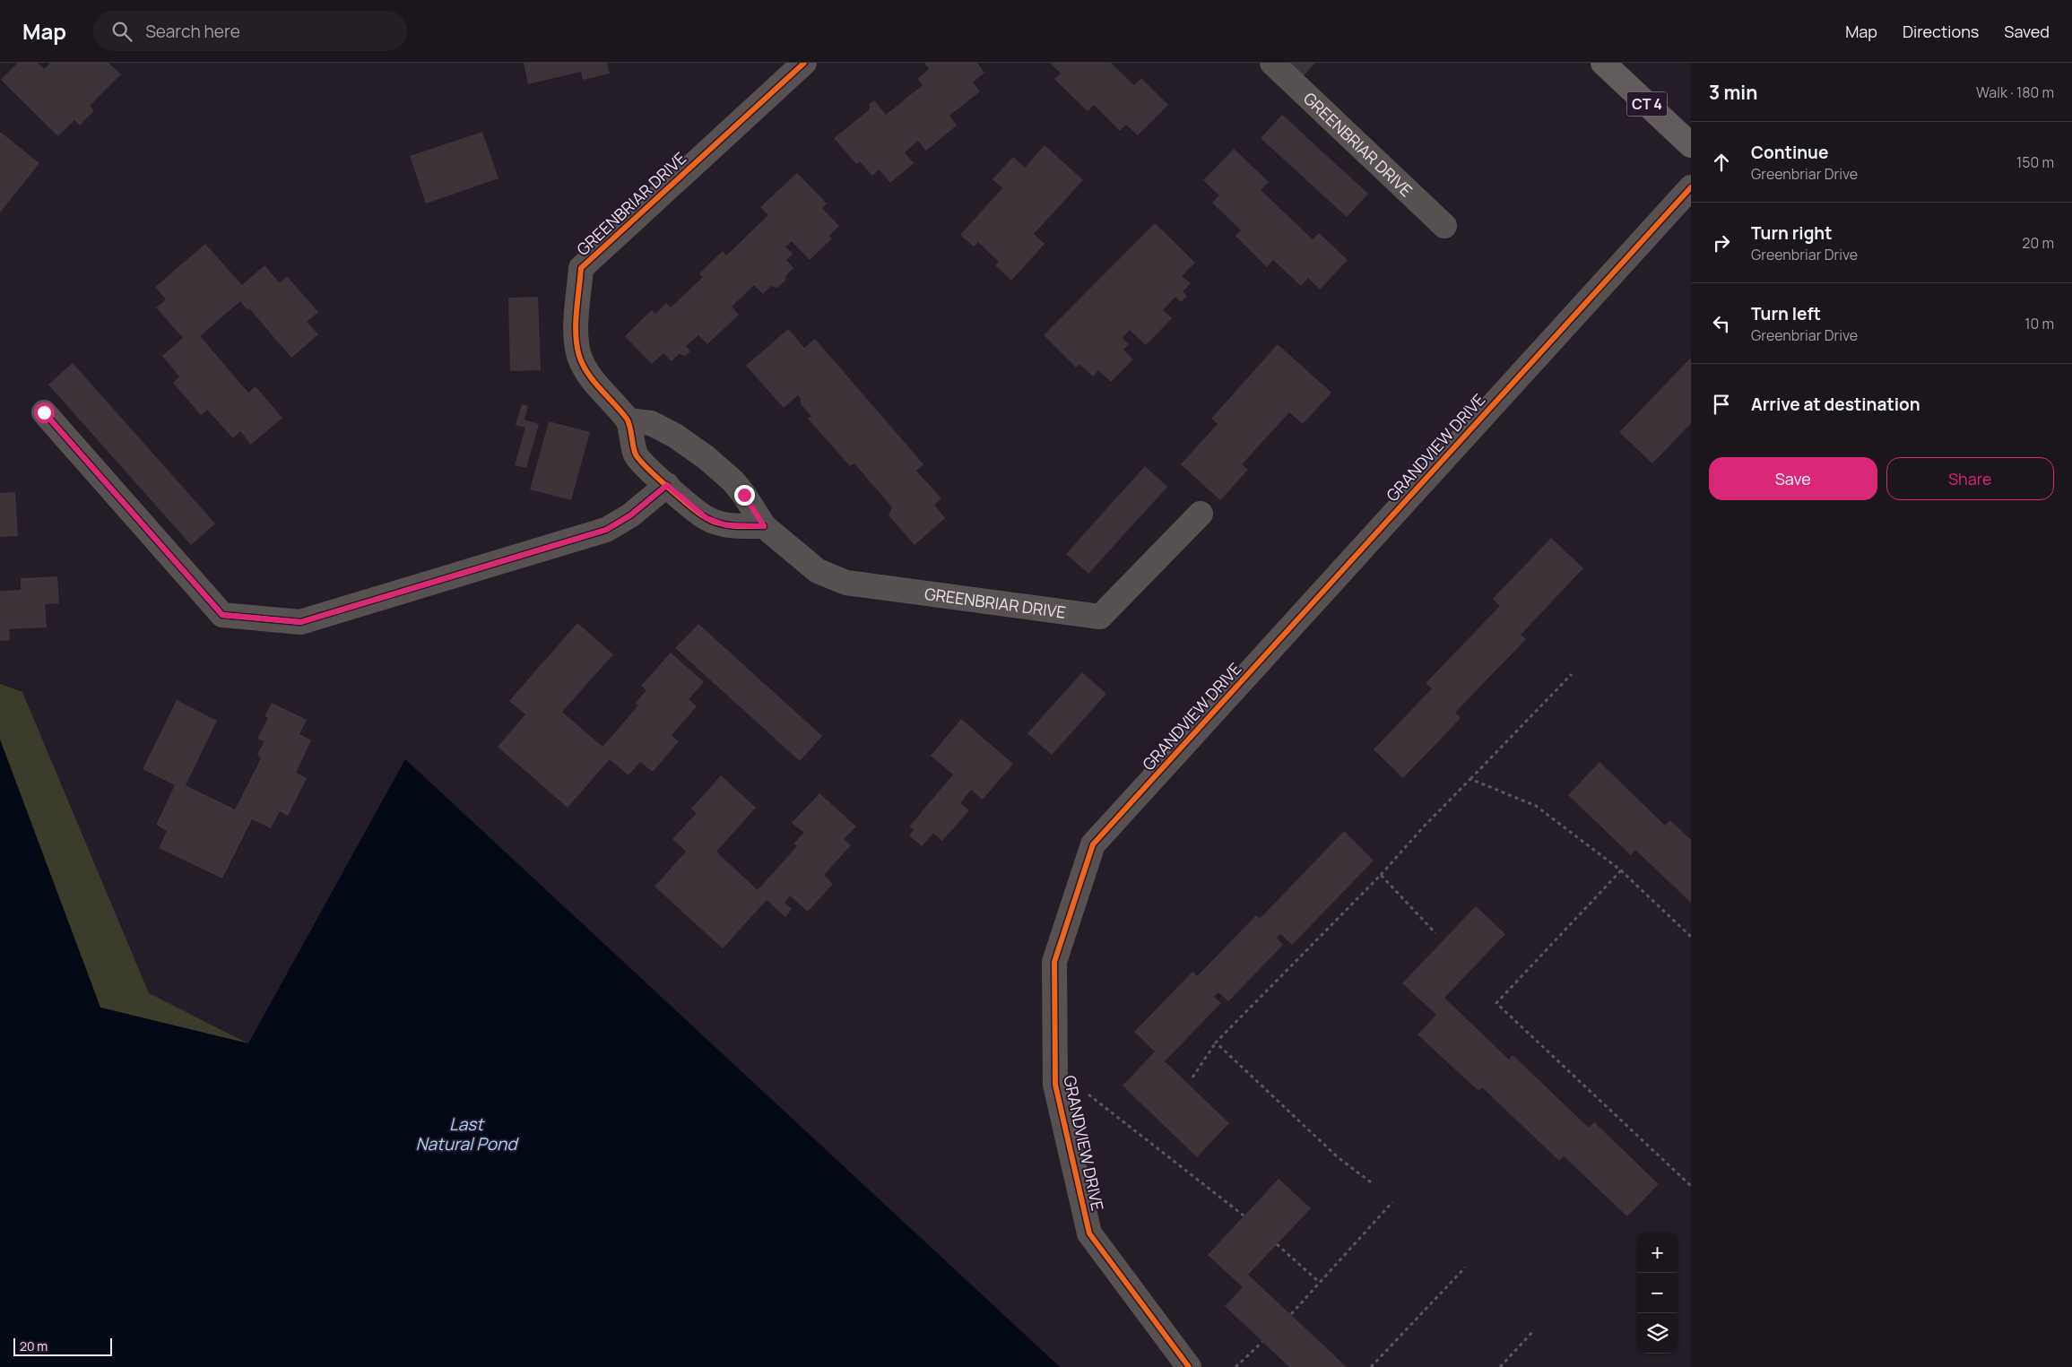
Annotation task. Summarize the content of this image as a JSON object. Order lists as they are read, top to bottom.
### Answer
{
  "streets": {
    "main road": ["CT 4"],
    "street": ["GREENBRIAR DRIVE", "GRANDVIEW DRIVE"]
  },
  "water": ["Last Natural Pond"],
  "scale_bar": "20 m",
  "page": {
    "header": "Map",
    "search": "Search here",
    "nav": ["Map", "Directions", "Saved"],
    "heading": ["3 min", "Walk · 180 m"],
    "list": [
      ["Continue", "Greenbriar Drive", "150 m"],
      ["Turn right", "Greenbriar Drive", "20 m"],
      ["Turn left", "Greenbriar Drive", "10 m"],
      "Arrive at destination"
    ],
    "buttons": ["Save", "Share"],
    "map_buttons": ["+", "−"],
    "scale": "20 m"
  }
}
